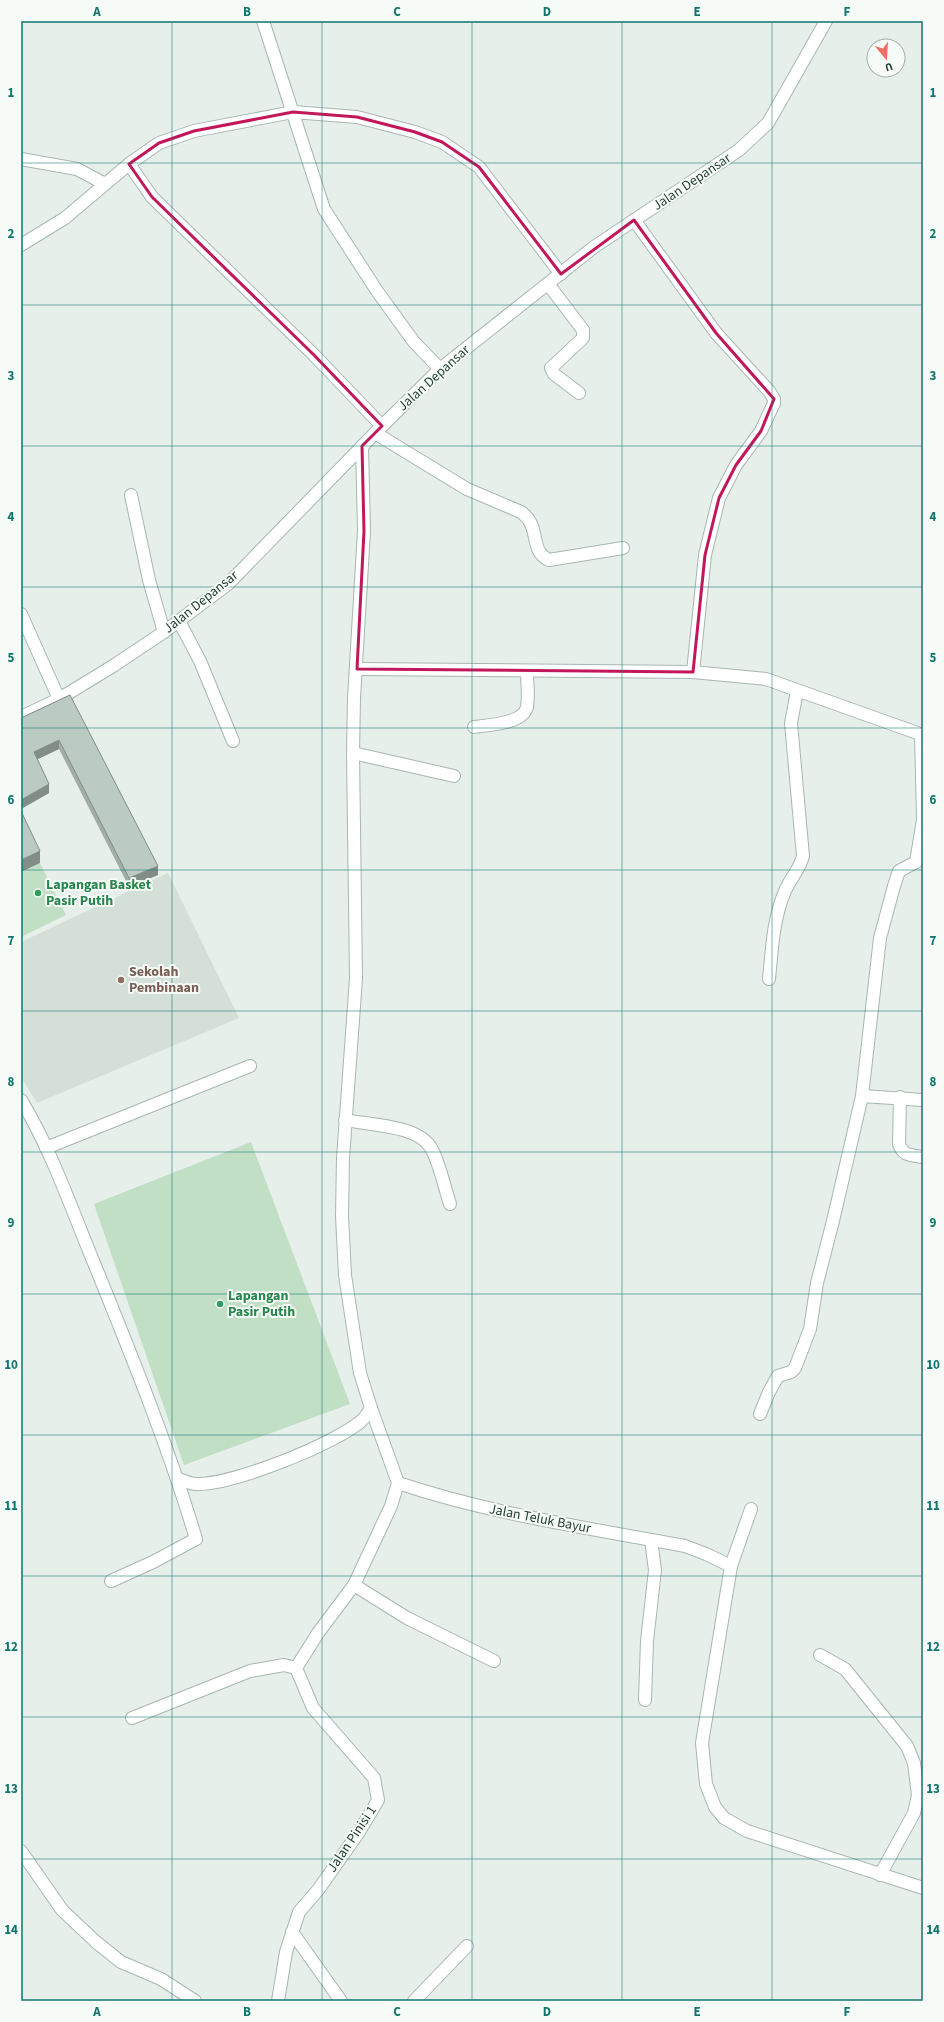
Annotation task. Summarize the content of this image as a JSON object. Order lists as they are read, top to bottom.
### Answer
{
  "streets": {
    "street": ["Jalan Depansar", "Jalan Teluk Bayur", "Jalan Pinisi 1"]
  },
  "places": ["Lapangan Basket Pasir Putih", "Sekolah Pembinaan", "Lapangan Pasir Putih"],
  "north": "bottom",
  "grid": {
    "columns": [
      "A",
      "B",
      "C",
      "D",
      "E",
      "F"
    ],
    "rows": [
      "1",
      "2",
      "3",
      "4",
      "5",
      "6",
      "7",
      "8",
      "9",
      "10",
      "11",
      "12",
      "13",
      "14"
    ]
  }
}
